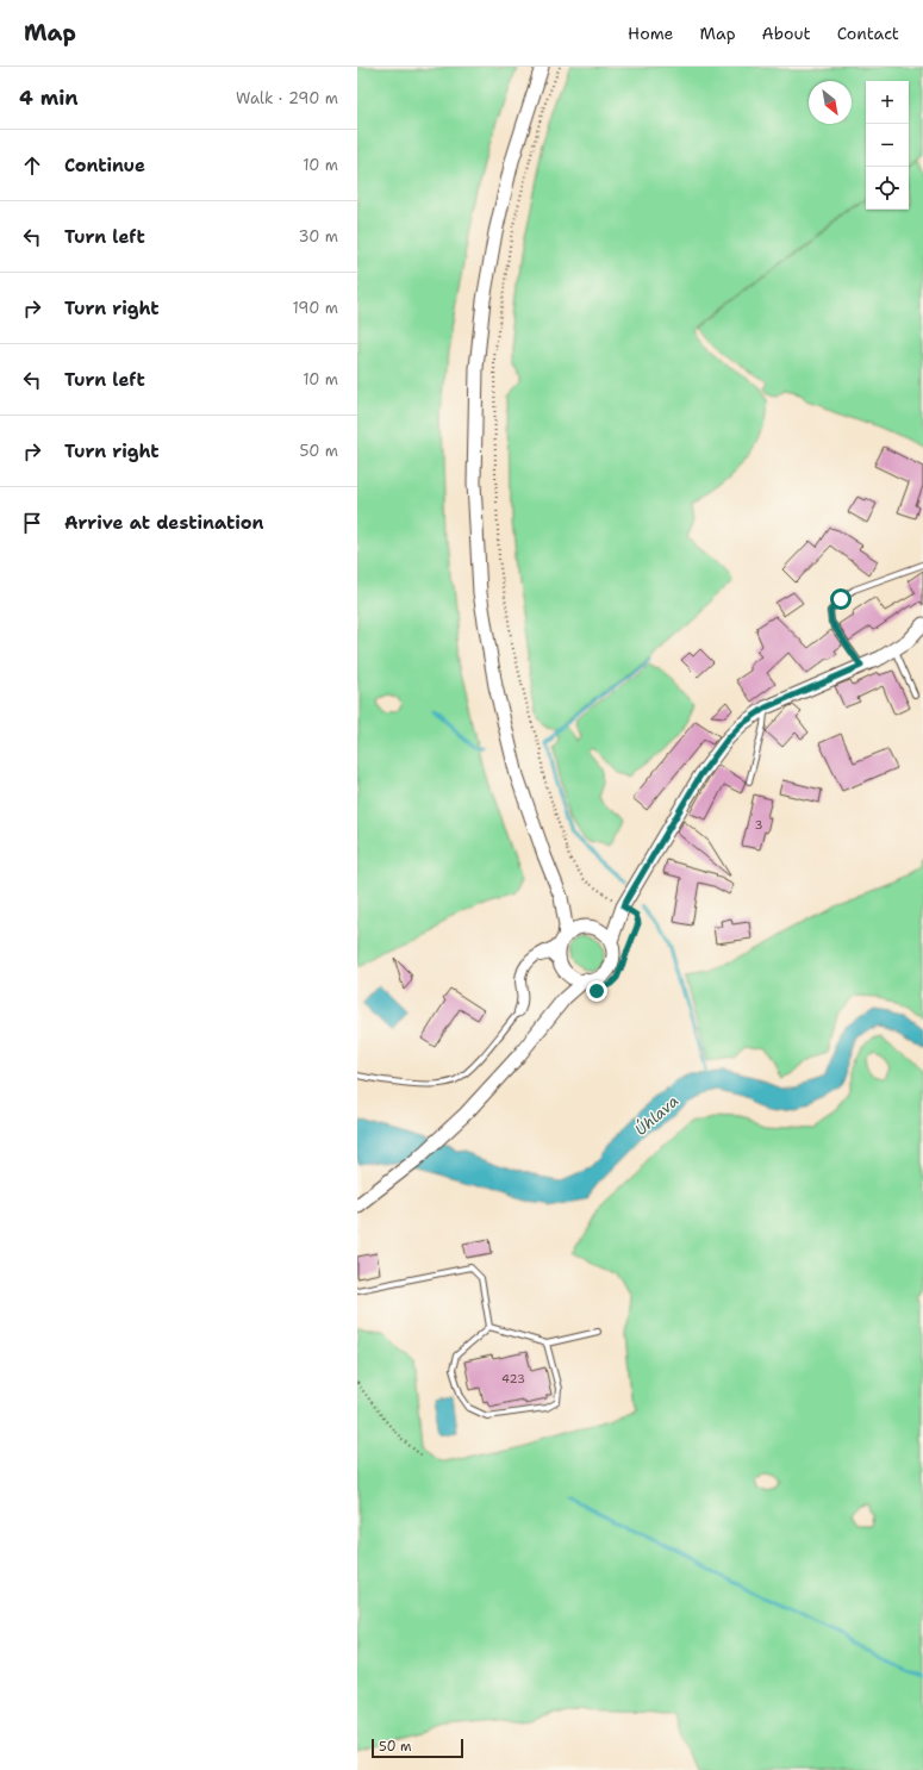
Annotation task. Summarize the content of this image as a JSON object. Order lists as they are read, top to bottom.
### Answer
{
  "water": ["Úhlava"],
  "house_numbers": ["3", "423"],
  "scale_bar": "50 m",
  "north": "bottom right",
  "page": {
    "header": "Map",
    "nav": [
      "Home",
      "Map",
      "About",
      "Contact"
    ],
    "heading": ["4 min", "Walk · 290 m"],
    "map_buttons": ["+", "−"],
    "list": [
      ["Continue", "10 m"],
      ["Turn left", "30 m"],
      ["Turn right", "190 m"],
      ["Turn left", "10 m"],
      ["Turn right", "50 m"],
      "Arrive at destination"
    ],
    "scale": "50 m"
  }
}
